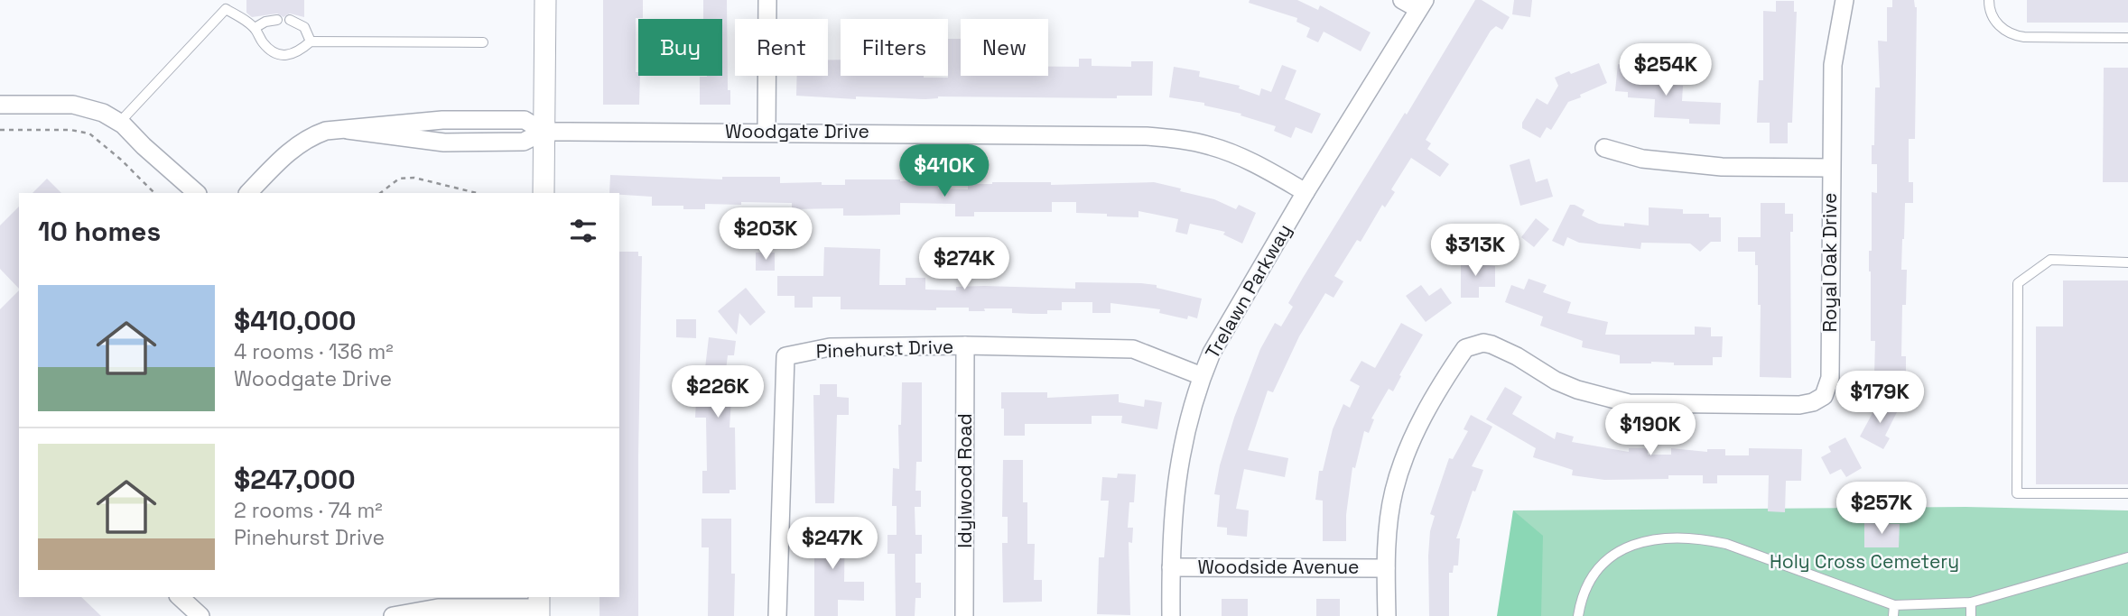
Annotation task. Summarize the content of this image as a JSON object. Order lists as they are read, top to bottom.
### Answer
{
  "streets": {
    "street": [
      "Woodgate Drive",
      "Royal Oak Drive",
      "Trelawn Parkway",
      "Pinehurst Drive",
      "Idylwood Road",
      "Woodside Avenue"
    ]
  },
  "crossings": [
    ["Woodgate Drive", "Trelawn Parkway"],
    ["Royal Oak Drive", "Woodside Avenue"],
    ["Trelawn Parkway", "Pinehurst Drive"],
    ["Trelawn Parkway", "Woodside Avenue"],
    ["Pinehurst Drive", "Idylwood Road"]
  ],
  "parks": ["Holy Cross Cemetery"],
  "page": {
    "chip": [
      "Buy",
      "Rent",
      "Filters",
      "New"
    ],
    "price": [
      "$254K",
      "$410K",
      "$203K",
      "$313K",
      "$274K",
      "$226K",
      "$179K",
      "$190K",
      "$257K",
      "$247K"
    ],
    "heading": "10 homes",
    "list": [
      {
        "name": "$410,000",
        "note": "4 rooms · 136 m² · Woodgate Drive"
      },
      {
        "name": "$247,000",
        "note": "2 rooms · 74 m² · Pinehurst Drive"
      }
    ]
  }
}
